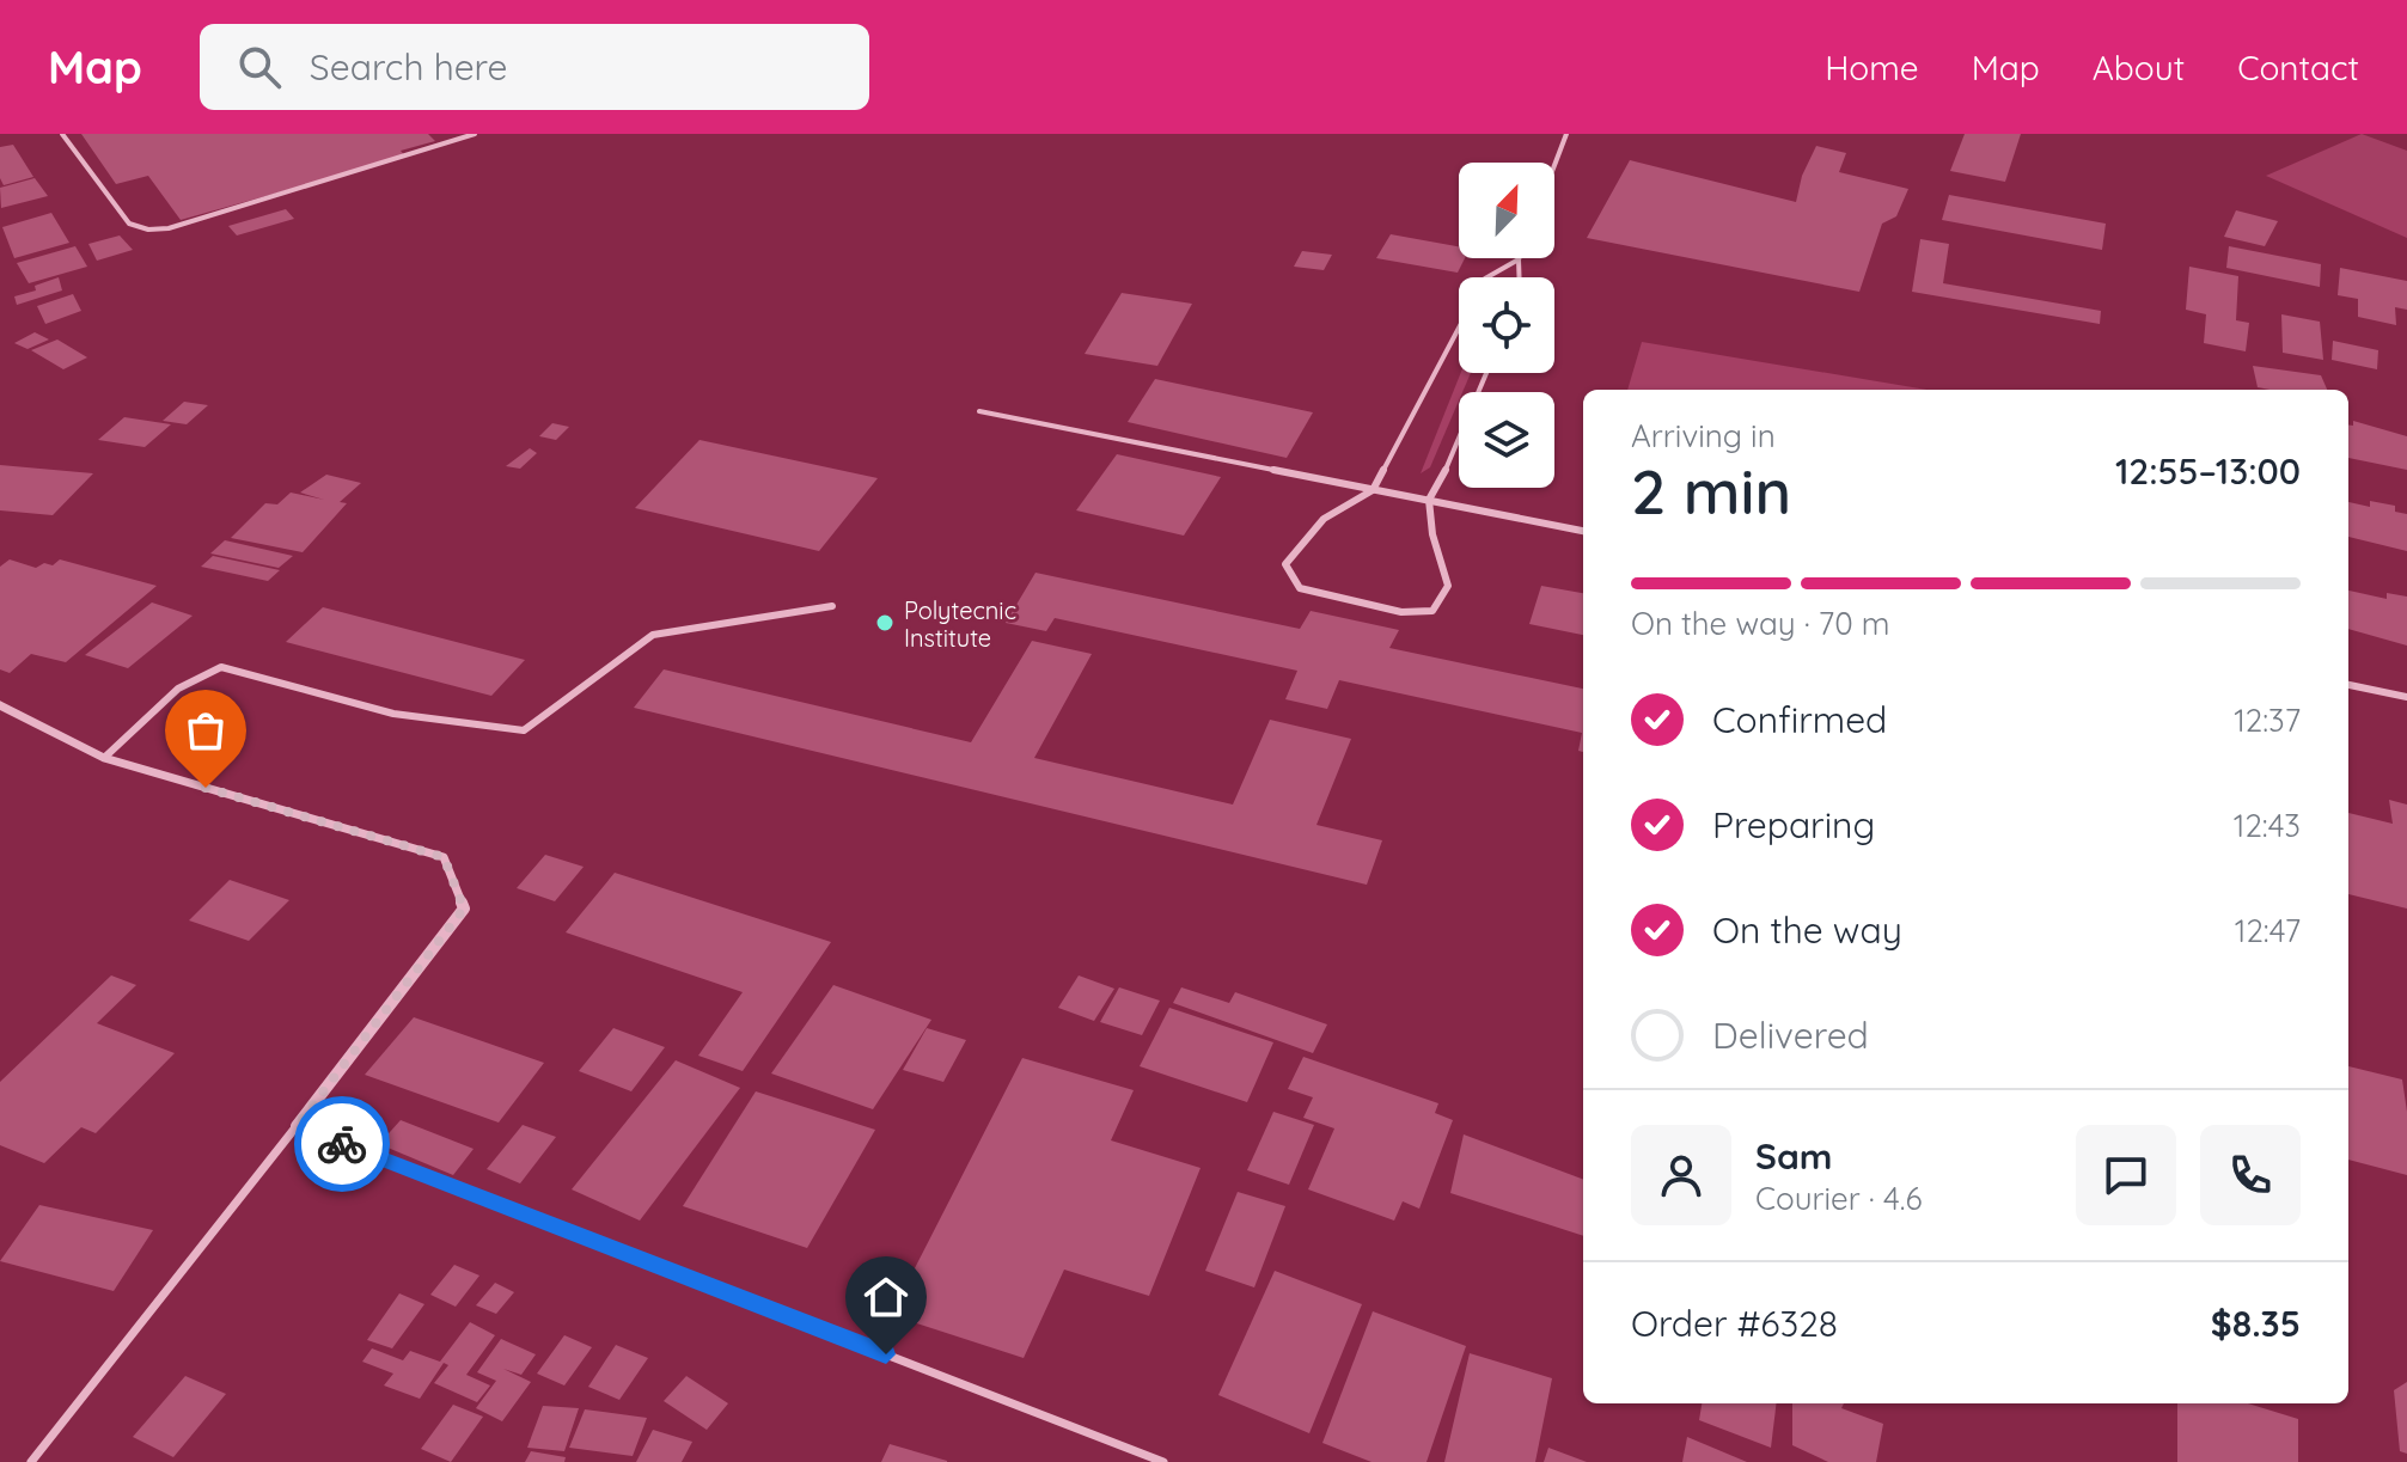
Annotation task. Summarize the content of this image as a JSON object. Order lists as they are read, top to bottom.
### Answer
{
  "places": ["Polytecnic Institute"],
  "north": "top right",
  "page": {
    "header": "Map",
    "search": "Search here",
    "nav": [
      "Home",
      "Map",
      "About",
      "Contact"
    ],
    "heading": ["2 min", "Arriving in", "12:55–13:00"],
    "panel": [
      "Sam",
      "Courier · 4.6",
      "Order #6328",
      "$8.35"
    ],
    "bar": "On the way · 70 m",
    "list": [
      ["Confirmed", "12:37"],
      ["Preparing", "12:43"],
      ["On the way", "12:47"],
      "Delivered"
    ]
  }
}
